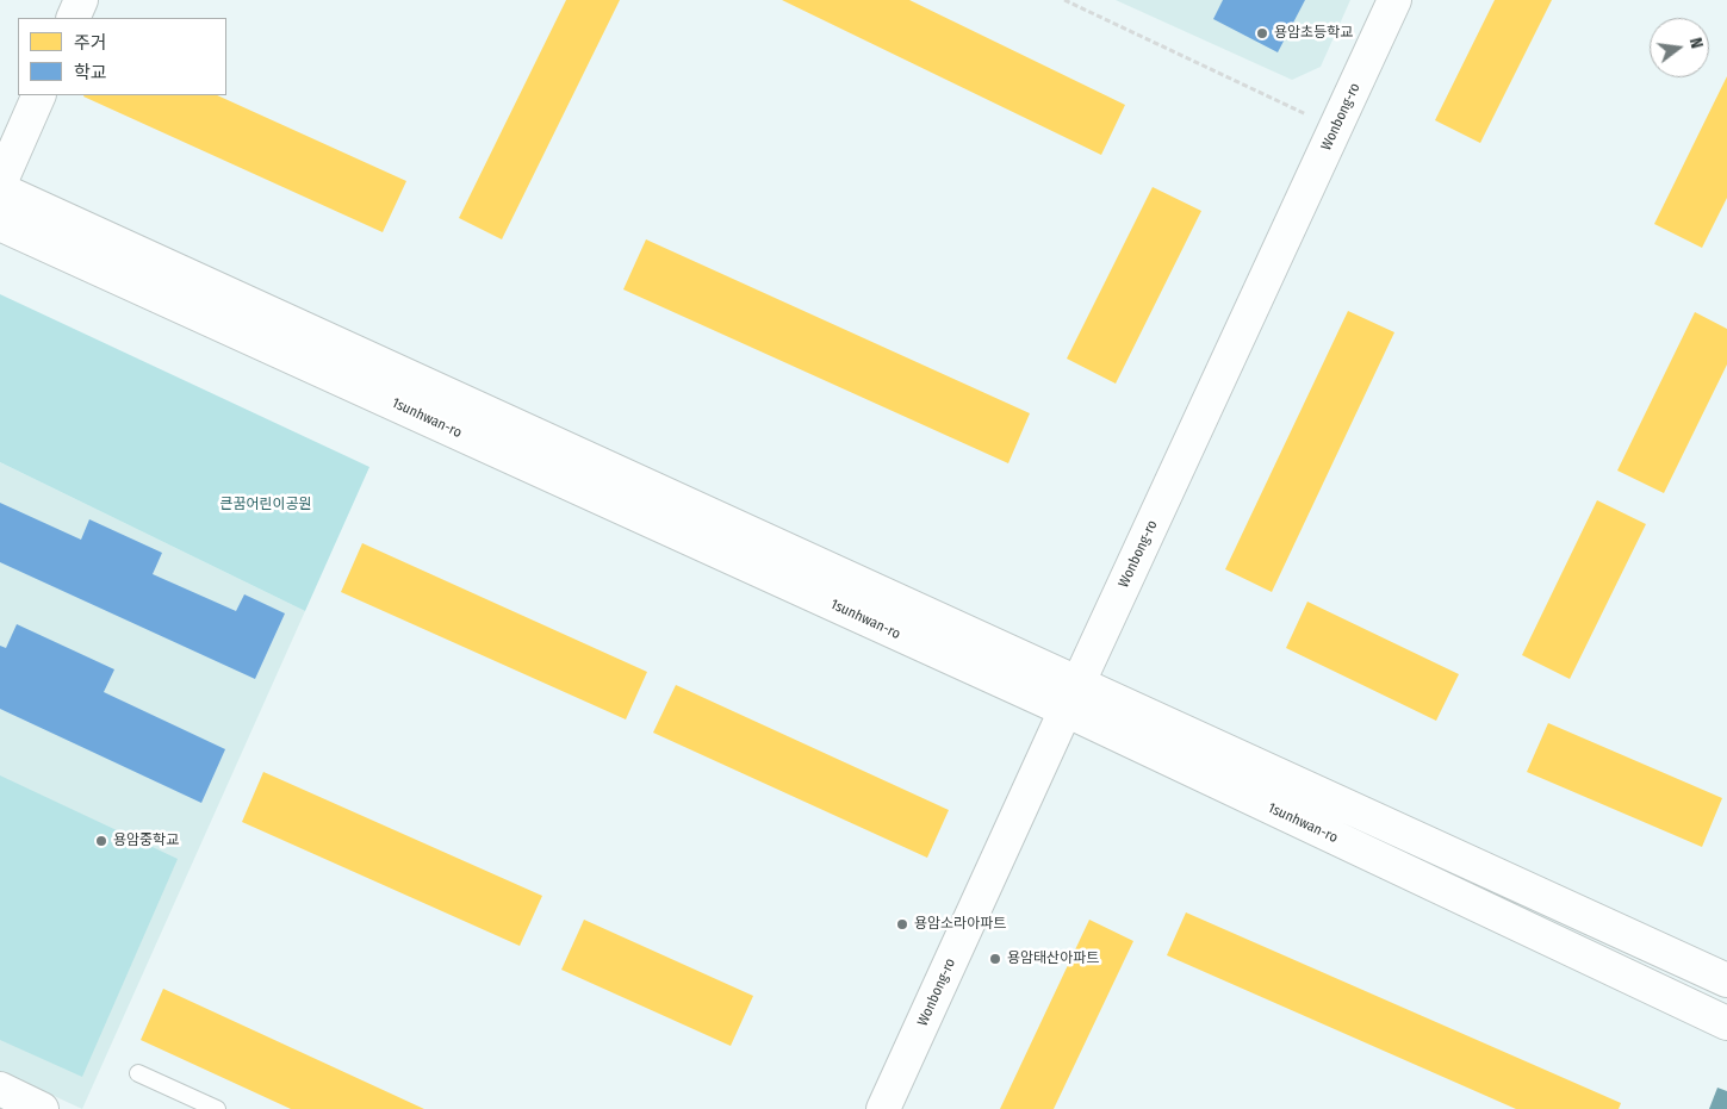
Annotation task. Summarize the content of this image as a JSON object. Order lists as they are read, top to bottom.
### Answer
{
  "streets": {
    "street": ["Wonbong-ro", "1sunhwan-ro"]
  },
  "crossings": [
    ["Wonbong-ro", "1sunhwan-ro"]
  ],
  "parks": ["큰꿈어린이공원"],
  "places": [
    "용암초등학교",
    "용암중학교",
    "용암소라아파트",
    "용암태산아파트"
  ],
  "legend": ["주거", "학교"],
  "north": "right"
}
